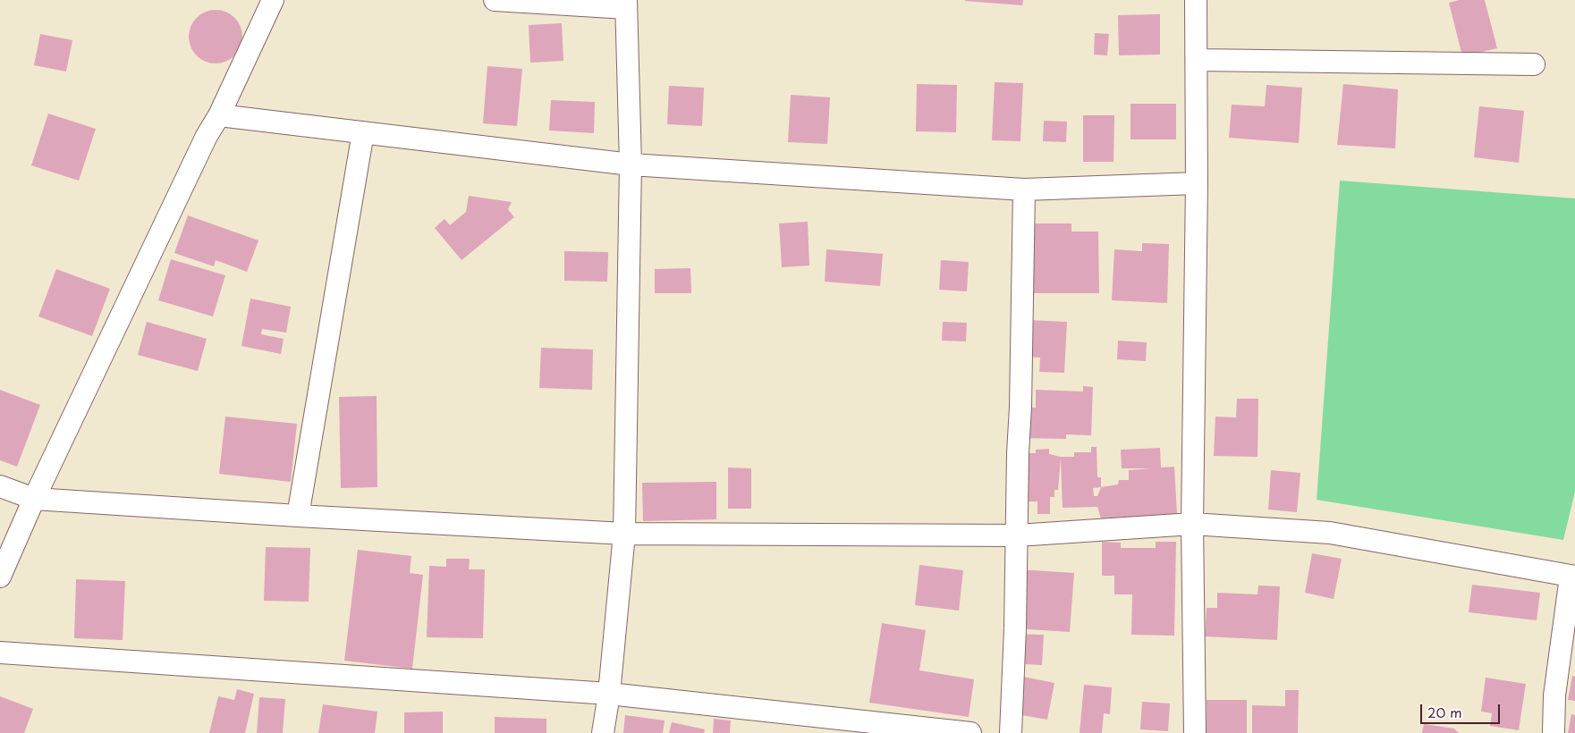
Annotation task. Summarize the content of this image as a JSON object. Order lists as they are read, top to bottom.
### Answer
{
  "scale_bar": "20 m"
}
